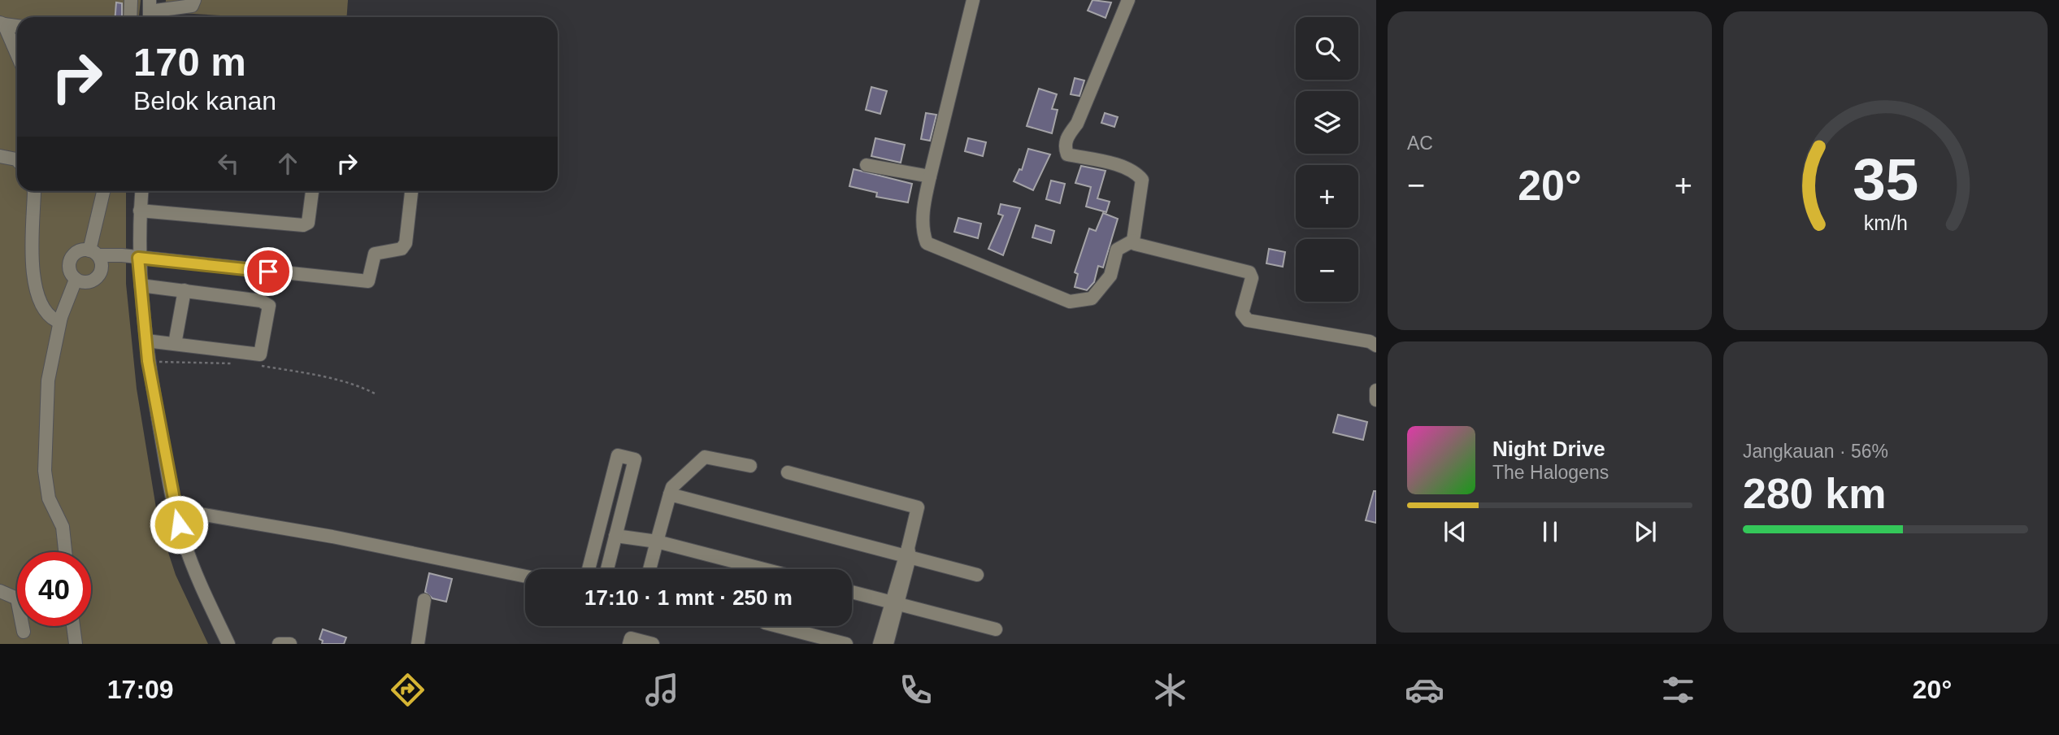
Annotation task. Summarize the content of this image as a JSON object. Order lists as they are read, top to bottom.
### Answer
{
  "page": {
    "tile": [
      "AC",
      ["Jangkauan · 56%", "280 km"]
    ],
    "map_buttons": ["+", "−"],
    "turn": ["170 m", "Belok kanan"],
    "heat": ["−", "20°", "+"],
    "song": ["Night Drive", "The Halogens"],
    "limit": "40",
    "trip": "17:10 · 1 mnt · 250 m",
    "tabs": ["17:09", "20°"],
    "gauge": ["35", "km/h"]
  }
}
